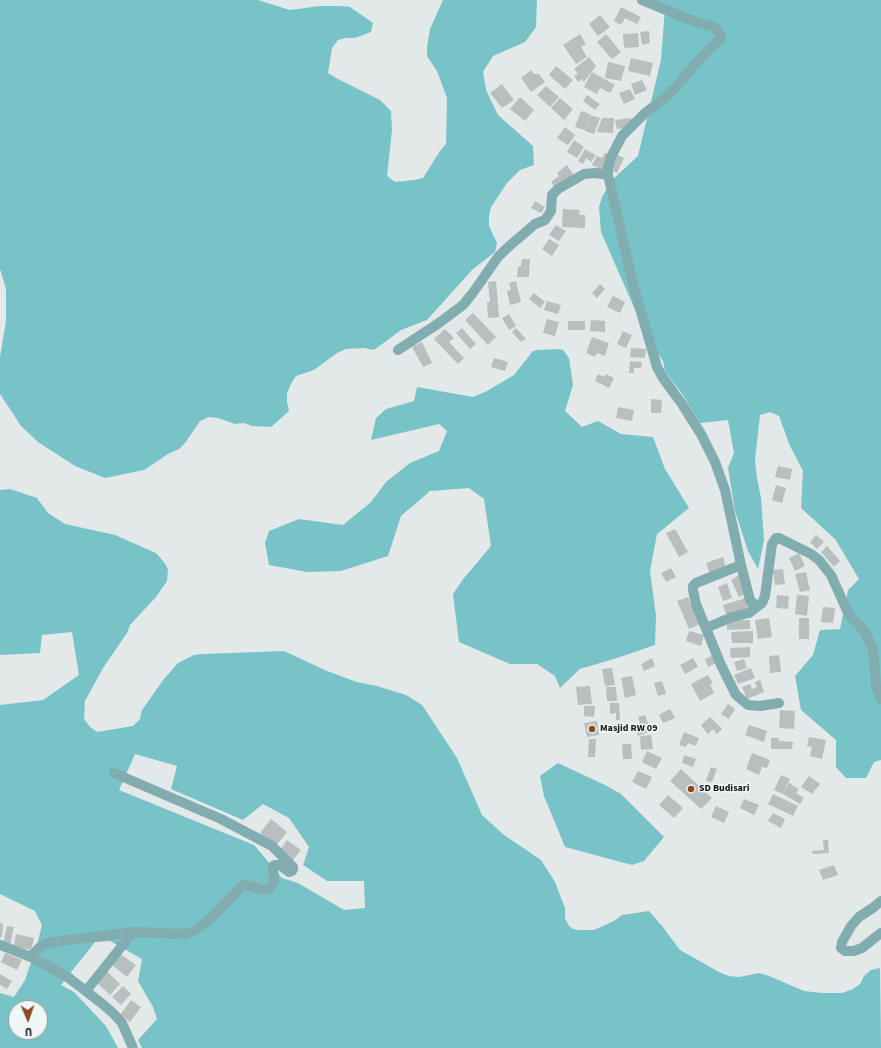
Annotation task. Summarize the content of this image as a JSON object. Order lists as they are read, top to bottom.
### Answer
{
  "places": ["Masjid RW 09", "SD Budisari"],
  "north": "bottom"
}
